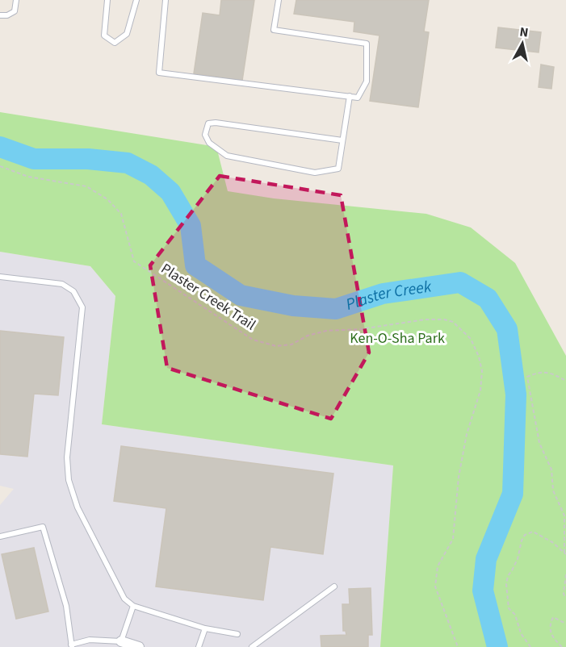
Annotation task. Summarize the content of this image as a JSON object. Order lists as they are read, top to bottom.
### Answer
{
  "streets": {
    "path": ["Plaster Creek Trail"]
  },
  "water": ["Plaster Creek"],
  "parks": ["Ken-O-Sha Park"],
  "north": "top"
}
